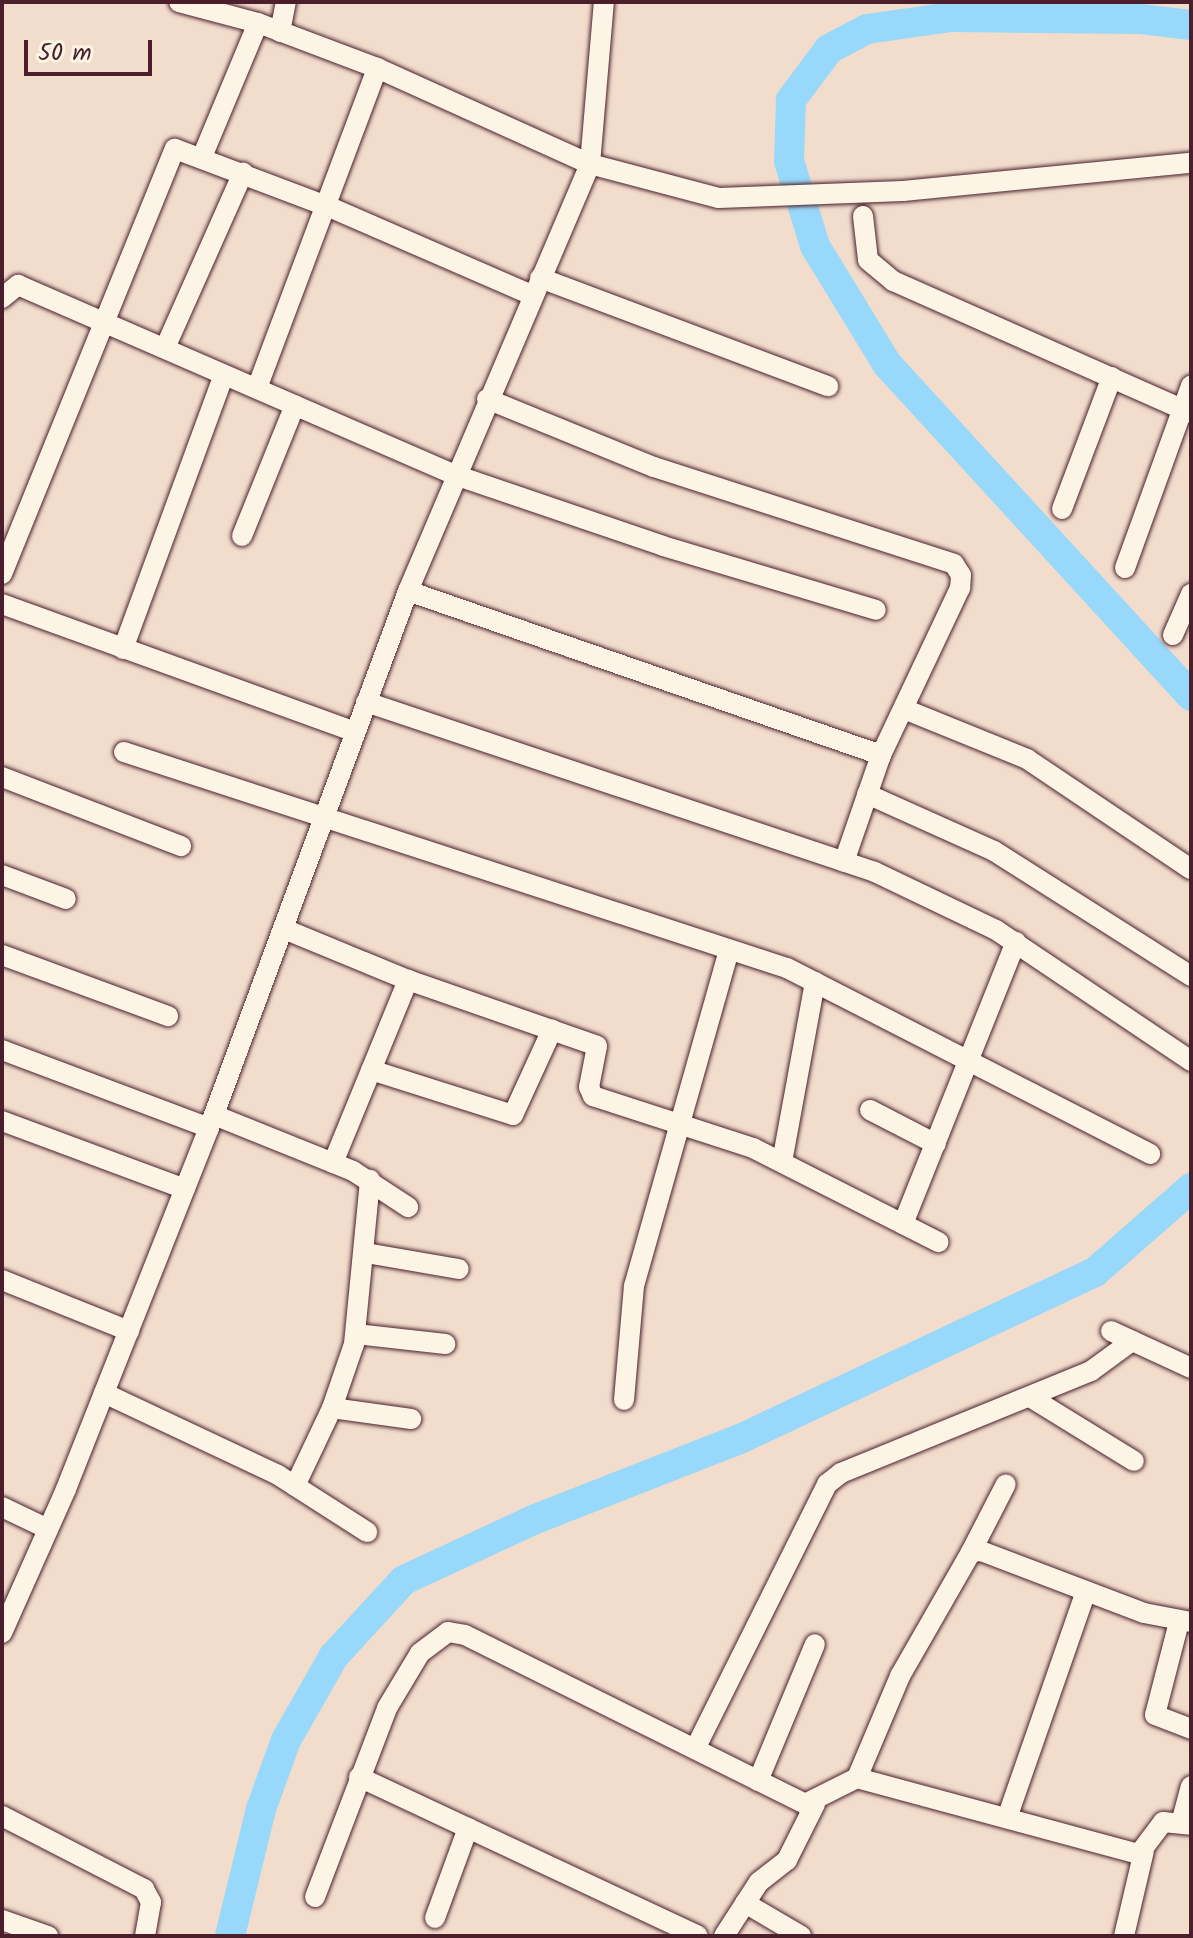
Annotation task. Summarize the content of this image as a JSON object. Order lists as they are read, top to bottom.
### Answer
{
  "scale_bar": "50 m"
}
